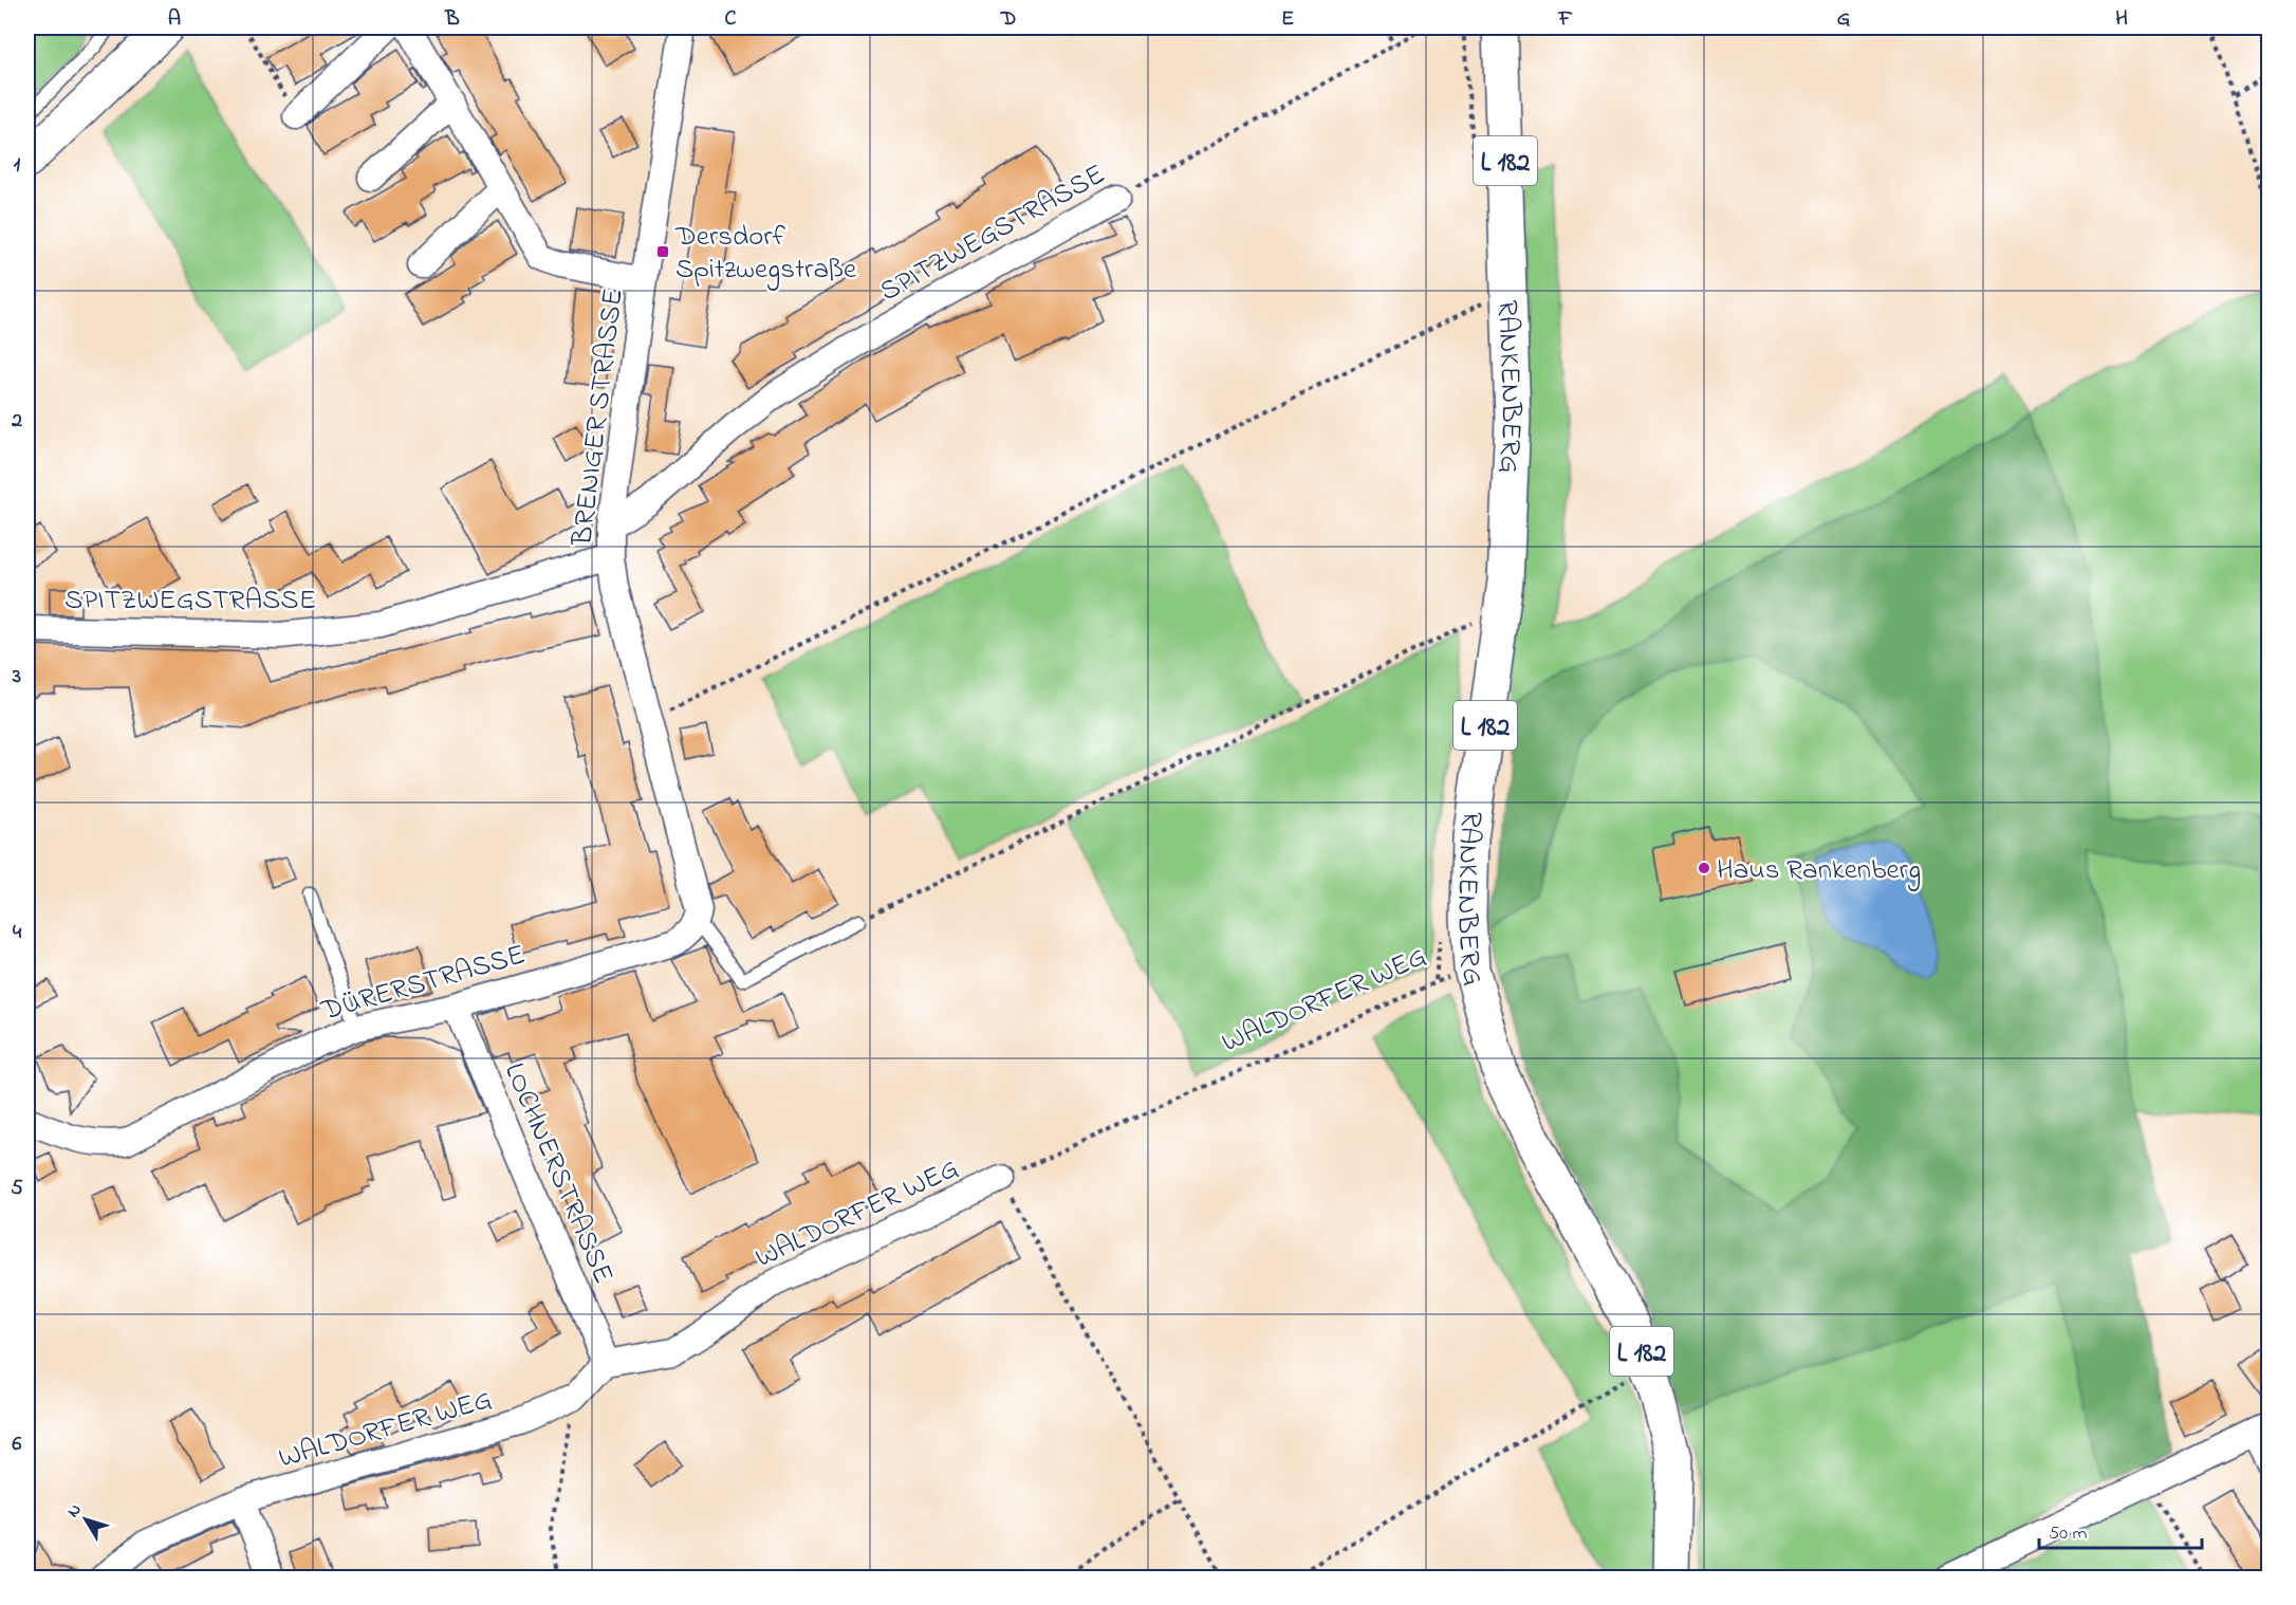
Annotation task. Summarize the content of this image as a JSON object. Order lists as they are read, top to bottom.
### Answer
{
  "streets": {
    "main road": ["L 182", "RANKENBERG"],
    "street": [
      "SPITZWEGSTRASSE",
      "BRENIGER STRASSE",
      "DÜRERSTRASSE",
      "WALDORFER WEG",
      "LOCHNERSTRASSE"
    ]
  },
  "crossings": [
    ["SPITZWEGSTRASSE", "BRENIGER STRASSE"],
    ["RANKENBERG", "WALDORFER WEG"],
    ["BRENIGER STRASSE", "DÜRERSTRASSE"],
    ["DÜRERSTRASSE", "LOCHNERSTRASSE"],
    ["WALDORFER WEG", "LOCHNERSTRASSE"]
  ],
  "places": {
    "transit": ["Dersdorf Spitzwegstraße"],
    "other": ["Haus Rankenberg"]
  },
  "scale_bar": "50 m",
  "north": "top left",
  "grid": {
    "columns": [
      "A",
      "B",
      "C",
      "D",
      "E",
      "F",
      "G",
      "H"
    ],
    "rows": [
      "1",
      "2",
      "3",
      "4",
      "5",
      "6"
    ]
  }
}
